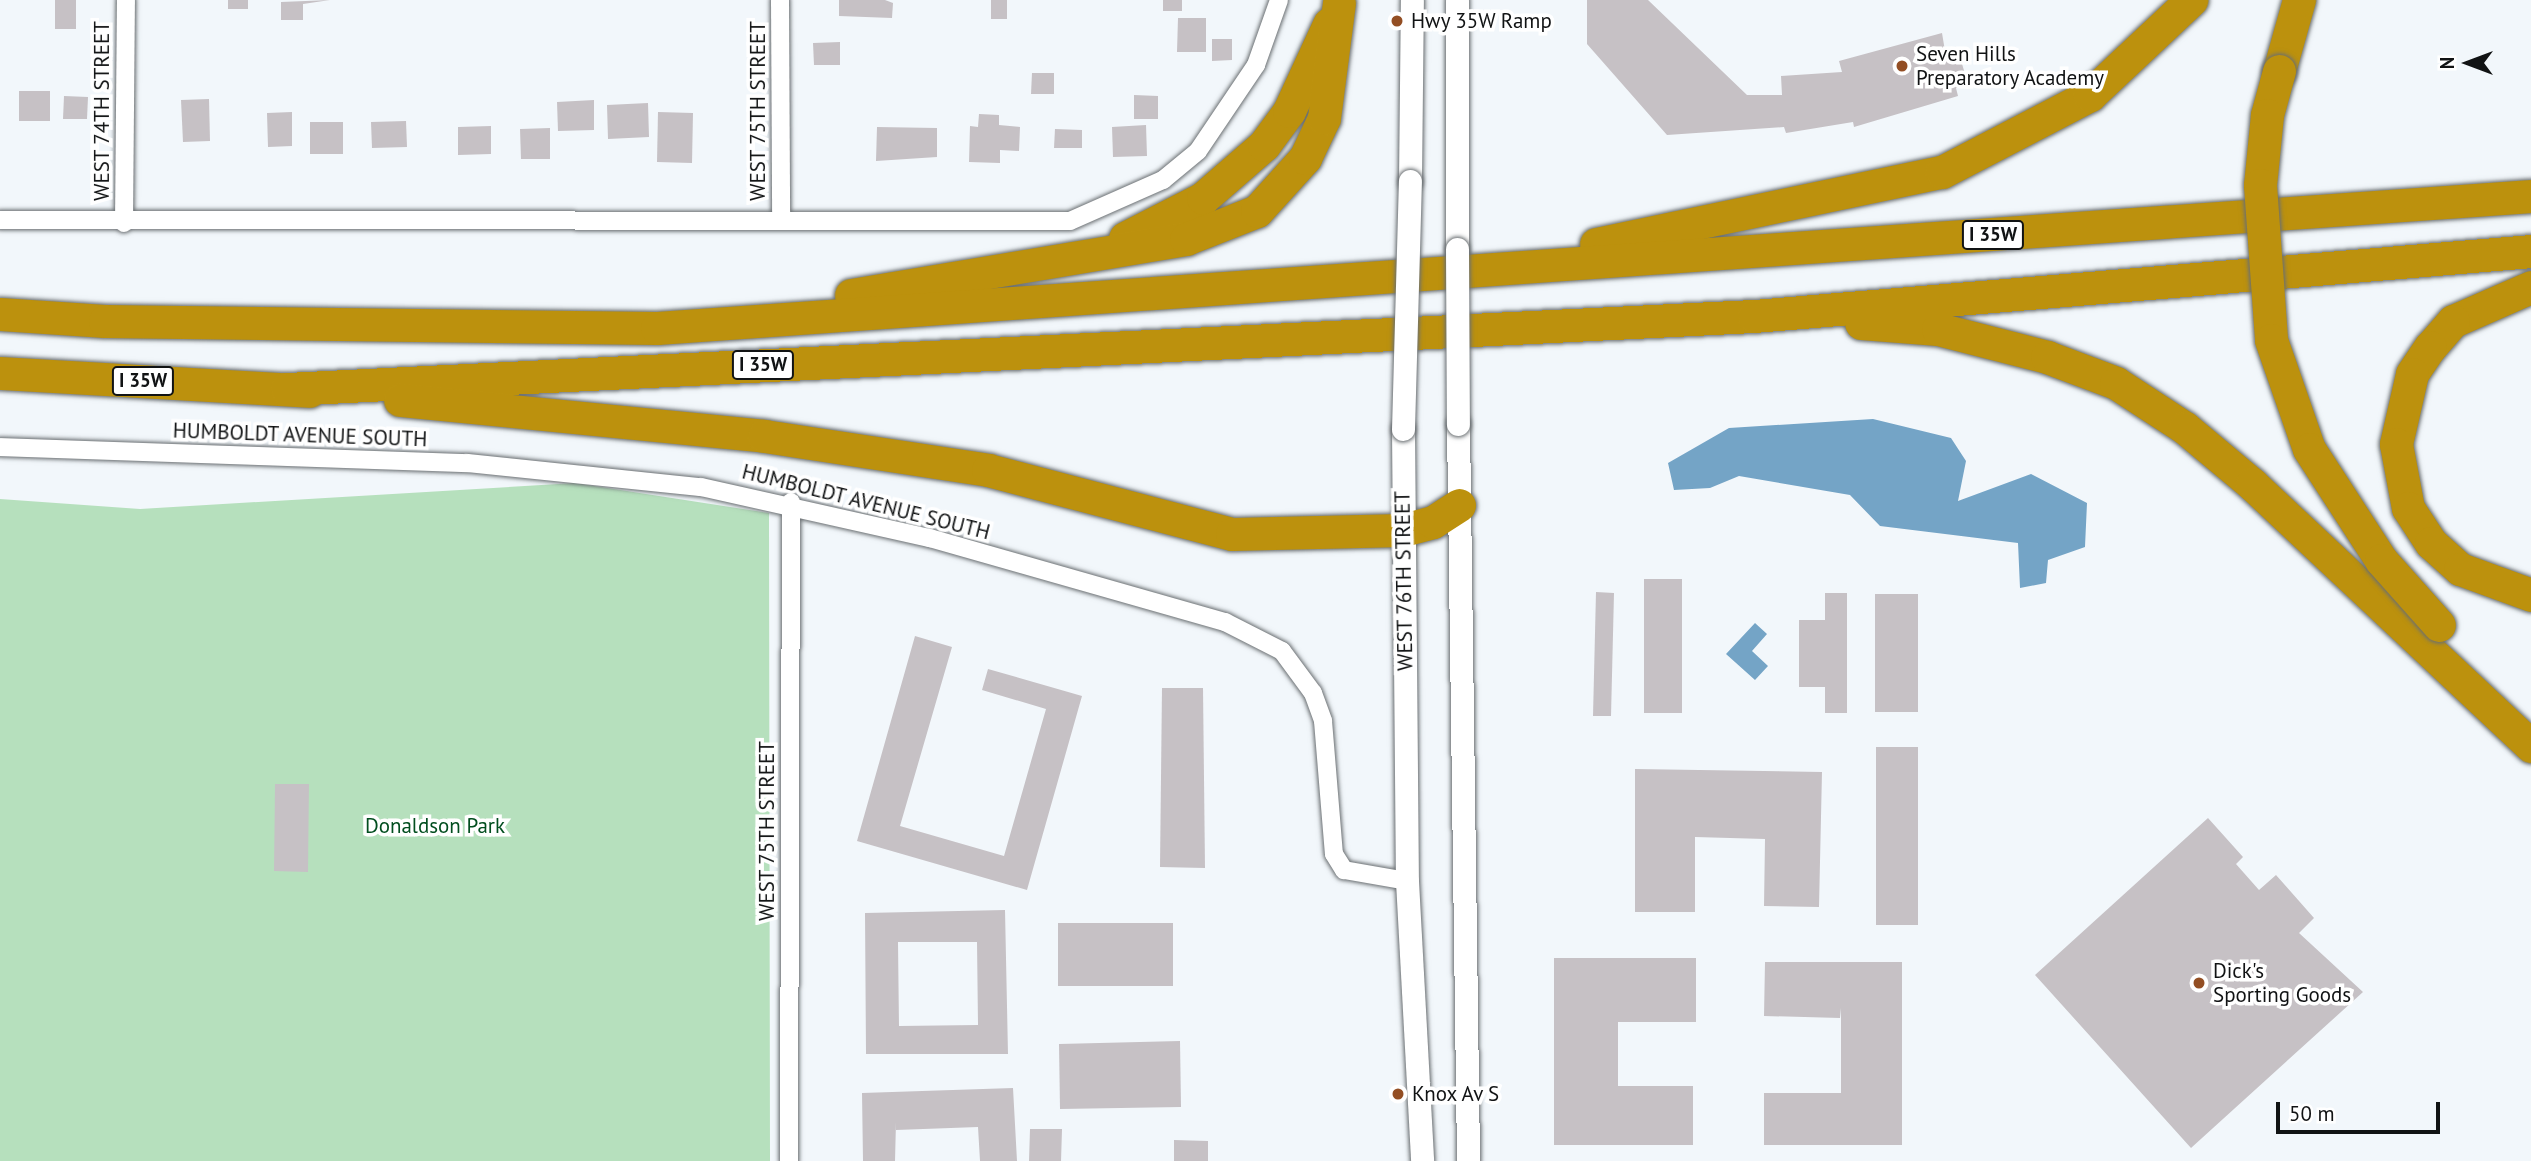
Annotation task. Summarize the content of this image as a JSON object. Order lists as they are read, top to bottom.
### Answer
{
  "streets": {
    "highway": ["I 35W"],
    "street": [
      "WEST 74TH STREET",
      "WEST 75TH STREET",
      "HUMBOLDT AVENUE SOUTH",
      "WEST 76TH STREET"
    ]
  },
  "crossings": [
    ["WEST 75TH STREET", "HUMBOLDT AVENUE SOUTH"],
    ["HUMBOLDT AVENUE SOUTH", "WEST 76TH STREET"]
  ],
  "parks": ["Donaldson Park"],
  "places": [
    "Hwy 35W Ramp",
    "Seven Hills Preparatory Academy",
    "Dick's Sporting Goods",
    "Knox Av S"
  ],
  "scale_bar": "50 m",
  "north": "left"
}
